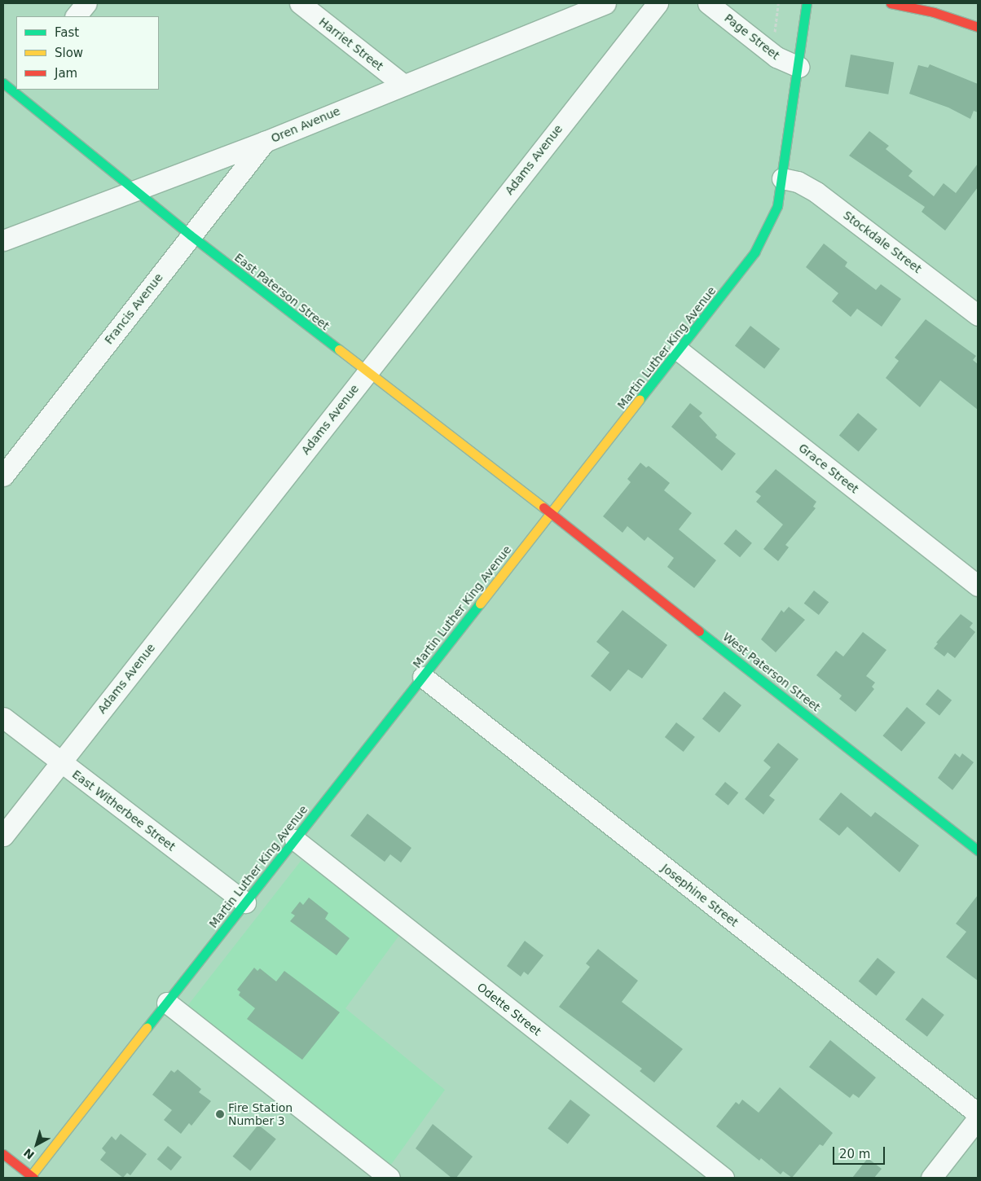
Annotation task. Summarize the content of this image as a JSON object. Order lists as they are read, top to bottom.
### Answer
{
  "streets": {
    "street": [
      "Page Street",
      "Harriet Street",
      "Oren Avenue",
      "Adams Avenue",
      "Stockdale Street",
      "East Paterson Street",
      "Francis Avenue",
      "Martin Luther King Avenue",
      "Grace Street",
      "West Paterson Street",
      "East Witherbee Street",
      "Josephine Street",
      "Odette Street"
    ]
  },
  "crossings": [
    ["Page Street", "Martin Luther King Avenue"],
    ["Harriet Street", "Oren Avenue"],
    ["Oren Avenue", "East Paterson Street"],
    ["Oren Avenue", "Francis Avenue"],
    ["Adams Avenue", "East Paterson Street"],
    ["Adams Avenue", "East Witherbee Street"],
    ["Stockdale Street", "Martin Luther King Avenue"],
    ["East Paterson Street", "Francis Avenue"],
    ["East Paterson Street", "Martin Luther King Avenue"],
    ["East Paterson Street", "West Paterson Street"],
    ["Martin Luther King Avenue", "Grace Street"],
    ["Martin Luther King Avenue", "West Paterson Street"],
    ["Martin Luther King Avenue", "East Witherbee Street"],
    ["Martin Luther King Avenue", "Josephine Street"],
    ["Martin Luther King Avenue", "Odette Street"]
  ],
  "places": ["Fire Station Number 3"],
  "legend": ["Fast", "Slow", "Jam"],
  "scale_bar": "20 m",
  "north": "bottom left"
}
